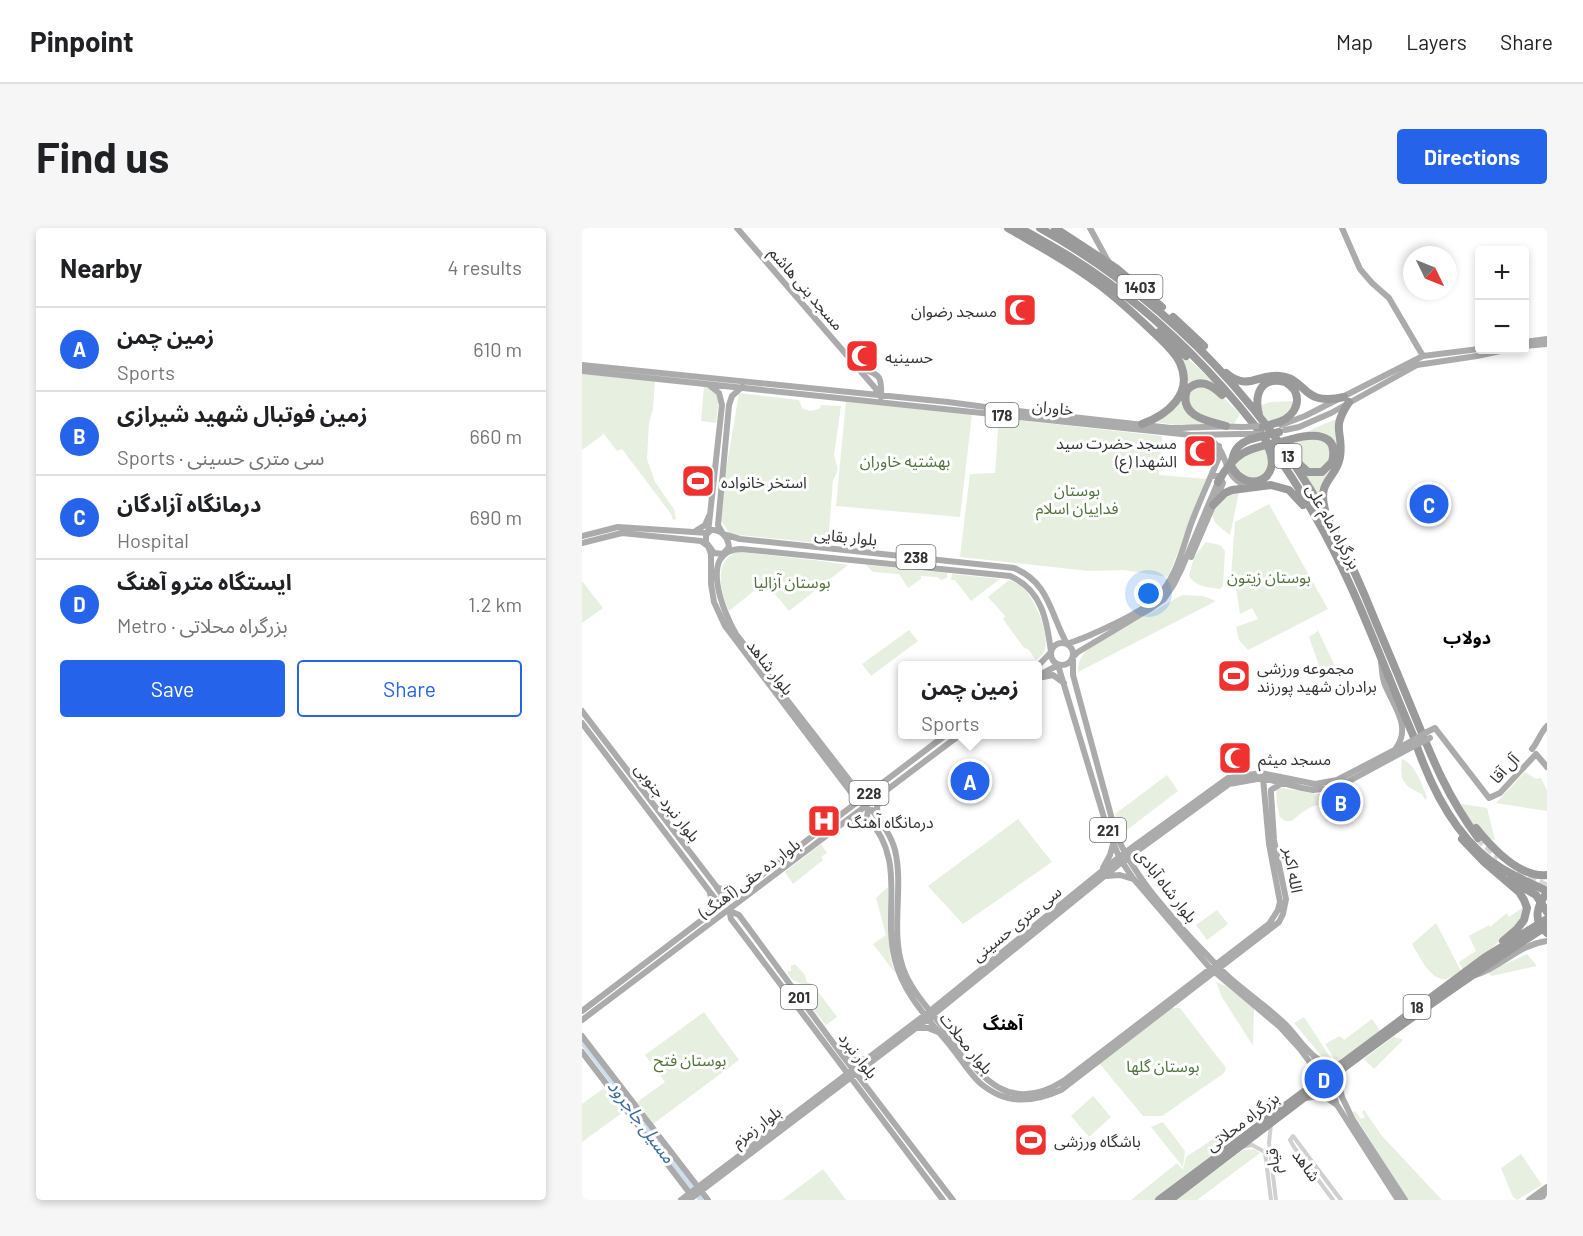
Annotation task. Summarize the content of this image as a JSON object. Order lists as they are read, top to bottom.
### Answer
{
  "streets": {
    "highway": [
      "1403",
      "13",
      "بزرگراه امام علی",
      "18",
      "بزرگراه محلاتی"
    ],
    "main road": [
      "مسجد بنی هاشم",
      "خاوران",
      "178",
      "بلوار بقایی",
      "238",
      "بلوار شاهد",
      "آل آقا",
      "228",
      "بلوار نبرد جنوبی",
      "221",
      "الله اکبر",
      "بلوار ده حقی (آهنگ)",
      "بلوار شاه آبادی",
      "سی متری حسینی",
      "201",
      "بلوار محلات",
      "بلوار نبرد",
      "بلوار زمزم"
    ],
    "street": ["قیام", "شاهد"]
  },
  "crossings": [
    ["1403", "بزرگراه امام علی"],
    ["مسجد بنی هاشم", "خاوران"],
    ["بلوار بقایی", "بلوار شاهد"],
    ["بلوار بقایی", "بلوار شاه آبادی"],
    ["آل آقا", "سی متری حسینی"],
    ["221", "بلوار شاه آبادی"],
    ["221", "بزرگراه محلاتی"],
    ["الله اکبر", "بلوار شاه آبادی"],
    ["الله اکبر", "سی متری حسینی"],
    ["الله اکبر", "بلوار محلات"],
    ["بلوار شاه آبادی", "سی متری حسینی"],
    ["بلوار شاه آبادی", "بلوار محلات"],
    ["بلوار شاه آبادی", "بزرگراه محلاتی"],
    ["سی متری حسینی", "بلوار محلات"],
    ["سی متری حسینی", "بلوار زمزم"],
    ["201", "بلوار نبرد"],
    ["بلوار محلات", "بلوار زمزم"],
    ["بلوار نبرد", "بلوار زمزم"],
    ["بزرگراه محلاتی", "قیام"]
  ],
  "districts": ["دولاب", "آهنگ"],
  "water": ["مسیل جاجرود"],
  "parks": [
    "بهشتیه خاوران",
    "بوستان فداییان اسلام",
    "بوستان زیتون",
    "بوستان آزالیا",
    "بوستان فتح",
    "بوستان گلها"
  ],
  "places": {
    "mosque": [
      "مسجد رضوان",
      "حسینیه",
      "مسجد حضرت سید الشهدا (ع)",
      "مسجد میثم"
    ],
    "sports": ["استخر خانواده", "مجموعه ورزشی برادران شهید پورزند", "باشگاه ورزشی"],
    "hospital": ["درمانگاه آهنگ"]
  },
  "north": "bottom right",
  "page": {
    "header": "Pinpoint",
    "nav": ["Map", "Layers", "Share"],
    "buttons": [
      "Directions",
      ["Save", "Share"]
    ],
    "title": "Find us",
    "heading": ["Nearby", "4 results"],
    "map_buttons": ["+", "−"],
    "list": [
      {
        "mark": "A",
        "name": "زمین چمن",
        "note": "Sports",
        "value": "610 m"
      },
      {
        "mark": "B",
        "name": "زمین فوتبال شهید شیرازی",
        "note": "Sports · سی متری حسینی",
        "value": "660 m"
      },
      {
        "mark": "C",
        "name": "درمانگاه آزادگان",
        "note": "Hospital",
        "value": "690 m"
      },
      {
        "mark": "D",
        "name": "ایستگاه مترو آهنگ",
        "note": "Metro · بزرگراه محلاتی",
        "value": "1.2 km"
      }
    ],
    "pins": [
      "C",
      "A",
      "B",
      "D"
    ],
    "popup": ["زمین چمن", "Sports"]
  }
}
